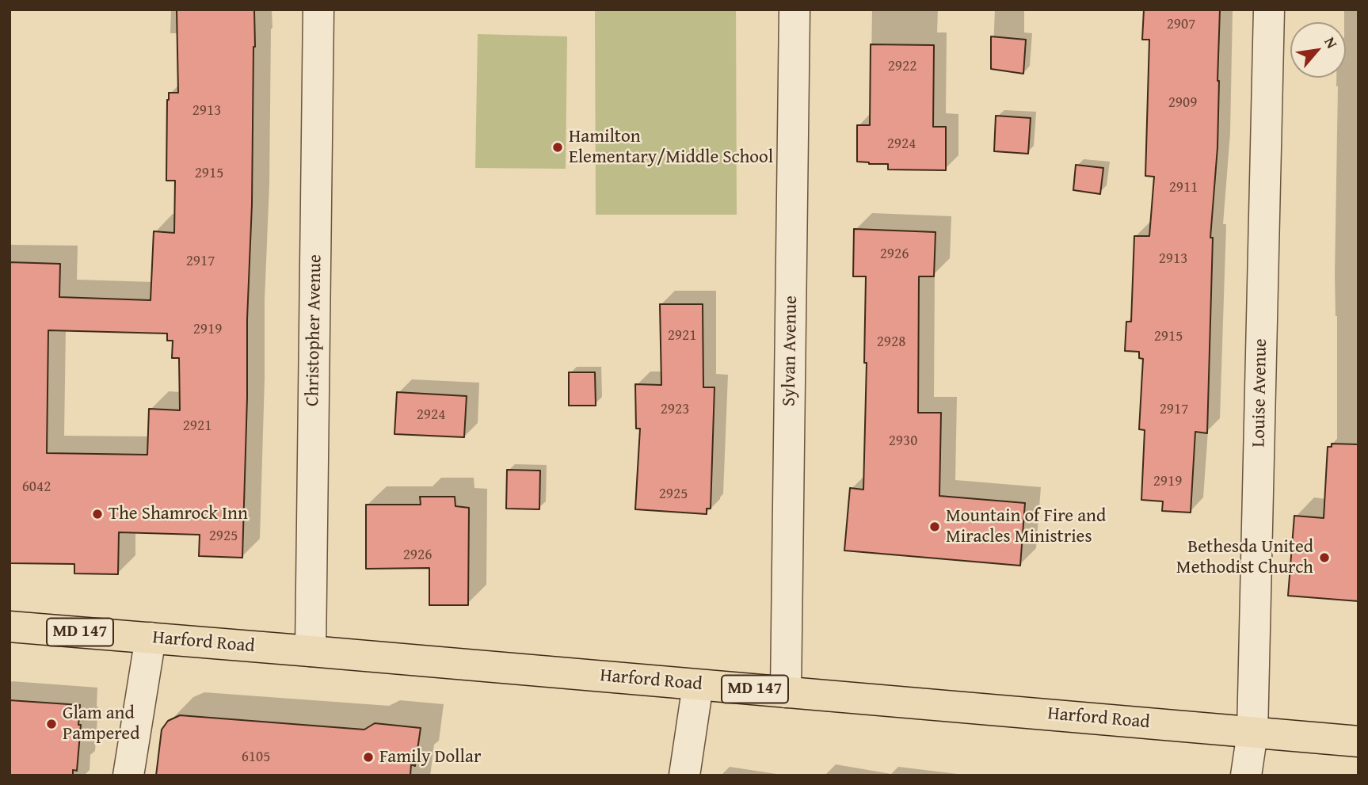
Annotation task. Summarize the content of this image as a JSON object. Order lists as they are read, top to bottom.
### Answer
{
  "streets": {
    "main road": ["MD 147", "Harford Road"],
    "street": ["Christopher Avenue", "Sylvan Avenue", "Louise Avenue"]
  },
  "crossings": [
    ["Christopher Avenue", "Harford Road"],
    ["Sylvan Avenue", "Harford Road"],
    ["Louise Avenue", "Harford Road"]
  ],
  "places": [
    "Hamilton Elementary/Middle School",
    "The Shamrock Inn",
    "Mountain of Fire and Miracles Ministries",
    "Bethesda United Methodist Church",
    "Glam and Pampered",
    "Family Dollar"
  ],
  "house_numbers": [
    "2907",
    "2922",
    "2909",
    "2913",
    "2924",
    "2915",
    "2911",
    "2926",
    "2913",
    "2917",
    "2919",
    "2921",
    "2915",
    "2928",
    "2923",
    "2917",
    "2924",
    "2921",
    "2930",
    "2919",
    "6042",
    "2925",
    "2925",
    "2926",
    "6105"
  ],
  "north": "top right"
}
